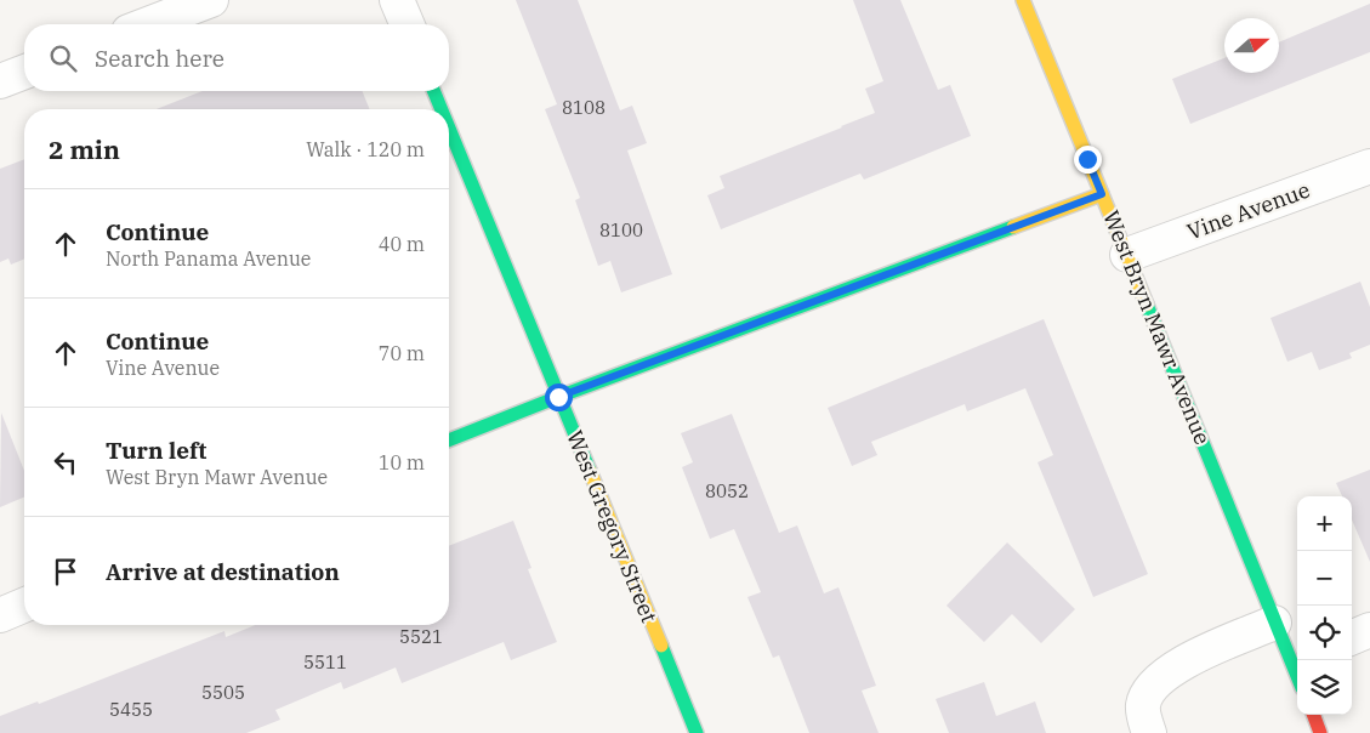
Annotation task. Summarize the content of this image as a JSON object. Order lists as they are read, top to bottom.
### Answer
{
  "streets": {
    "street": ["Vine Avenue", "West Bryn Mawr Avenue", "West Gregory Street"]
  },
  "crossings": [
    ["Vine Avenue", "West Bryn Mawr Avenue"]
  ],
  "house_numbers": [
    "8108",
    "8100",
    "8052",
    "5521",
    "5511",
    "5505",
    "5455"
  ],
  "north": "right",
  "page": {
    "search": "Search here",
    "heading": ["2 min", "Walk · 120 m"],
    "list": [
      ["Continue", "North Panama Avenue", "40 m"],
      ["Continue", "Vine Avenue", "70 m"],
      ["Turn left", "West Bryn Mawr Avenue", "10 m"],
      "Arrive at destination"
    ],
    "map_buttons": ["+", "−"]
  }
}
